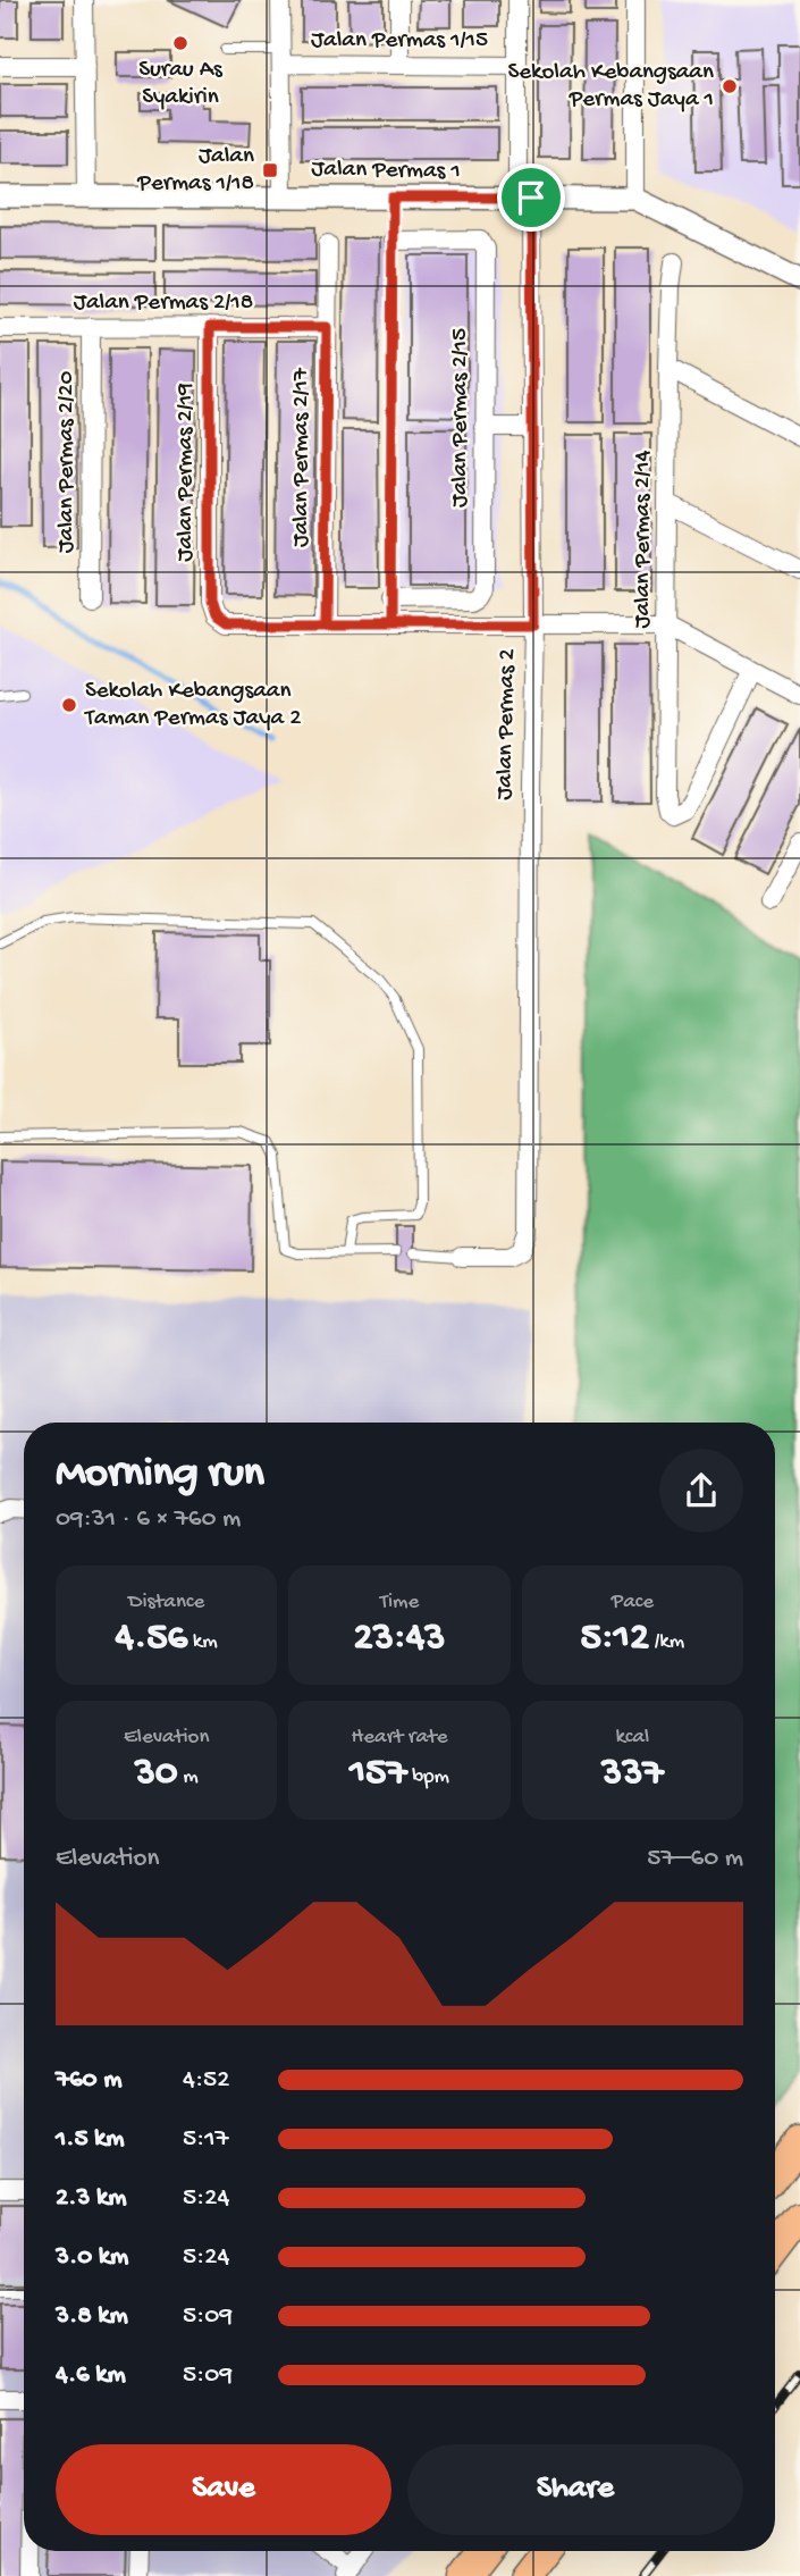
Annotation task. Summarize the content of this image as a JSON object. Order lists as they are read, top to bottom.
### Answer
{
  "streets": {
    "street": [
      "Jalan Permas 1/15",
      "Jalan Permas 1",
      "Jalan Permas 2/18",
      "Jalan Permas 2/15",
      "Jalan Permas 2/17",
      "Jalan Permas 2/20",
      "Jalan Permas 2/19",
      "Jalan Permas 2/14",
      "Jalan Permas 2"
    ]
  },
  "crossings": [
    ["Jalan Permas 1/15", "Jalan Permas 2"],
    ["Jalan Permas 1", "Jalan Permas 2"],
    ["Jalan Permas 2/18", "Jalan Permas 2/17"],
    ["Jalan Permas 2/18", "Jalan Permas 2/20"],
    ["Jalan Permas 2/18", "Jalan Permas 2/19"],
    ["Jalan Permas 2/17", "Jalan Permas 2/19"]
  ],
  "places": {
    "other": ["Surau As Syakirin", "Sekolah Kebangsaan Permas Jaya 1", "Sekolah Kebangsaan Taman Permas Jaya 2"],
    "transit": ["Jalan Permas 1/18"]
  },
  "page": {
    "heading": ["Morning run", "09:31 · 6 × 760 m"],
    "stats": [
      ["Distance", "4.56 km"],
      ["Time", "23:43"],
      ["Pace", "5:12 /km"],
      ["Elevation", "30 m"],
      ["Heart rate", "157 bpm"],
      ["kcal", "337"]
    ],
    "chart": ["Elevation", "57–60 m"],
    "list": [
      {
        "name": "760 m",
        "note": "4:52"
      },
      {
        "name": "1.5 km",
        "note": "5:17"
      },
      {
        "name": "2.3 km",
        "note": "5:24"
      },
      {
        "name": "3.0 km",
        "note": "5:24"
      },
      {
        "name": "3.8 km",
        "note": "5:09"
      },
      {
        "name": "4.6 km",
        "note": "5:09"
      }
    ],
    "buttons": ["Save", "Share"]
  }
}
